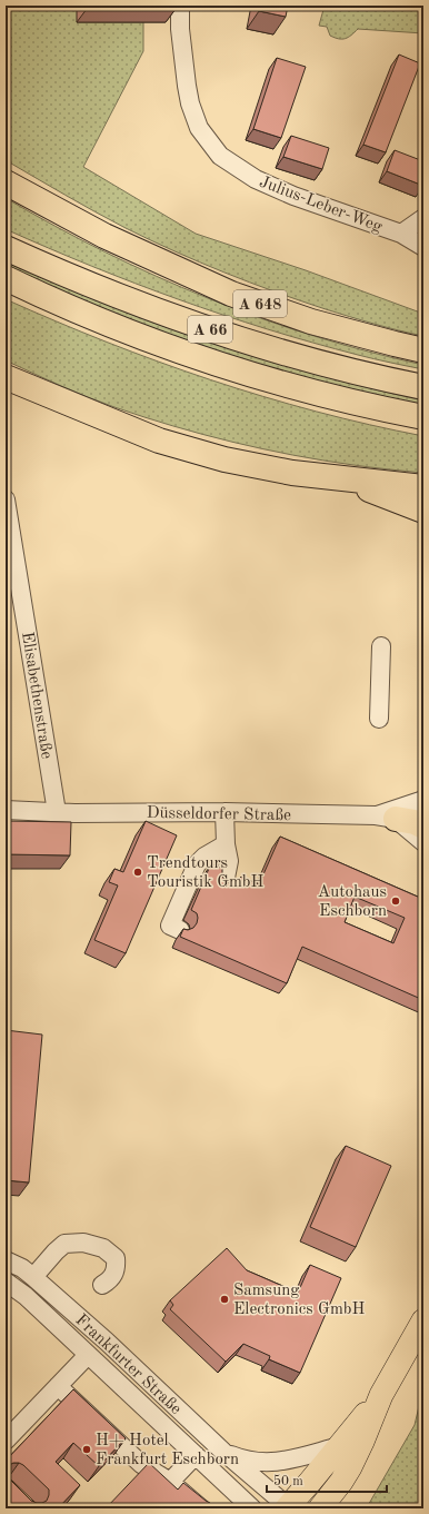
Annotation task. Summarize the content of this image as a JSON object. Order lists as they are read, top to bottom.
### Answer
{
  "streets": {
    "highway": ["A 648", "A 66"],
    "street": [
      "Julius-Leber-Weg",
      "Elisabethenstraße",
      "Düsseldorfer Straße",
      "Frankfurter Straße"
    ]
  },
  "crossings": [
    ["Elisabethenstraße", "Düsseldorfer Straße"]
  ],
  "places": [
    "Trendtours Touristik GmbH",
    "Autohaus Eschborn",
    "Samsung Electronics GmbH",
    "H+ Hotel Frankfurt Eschborn"
  ],
  "scale_bar": "50 m"
}
